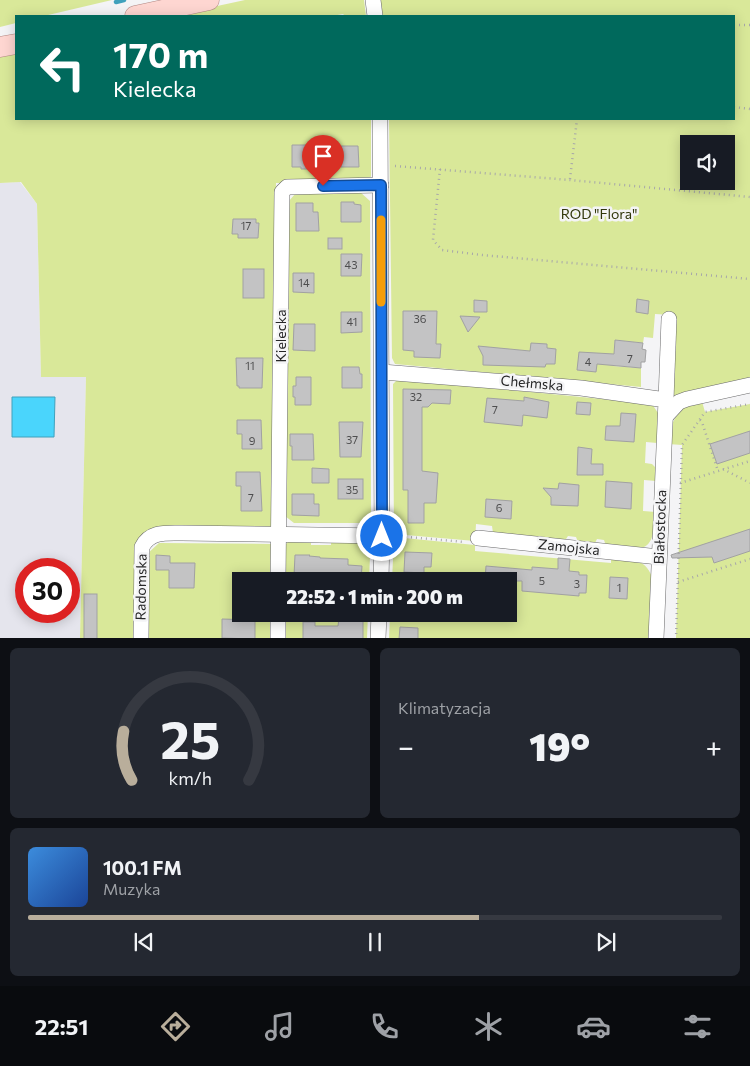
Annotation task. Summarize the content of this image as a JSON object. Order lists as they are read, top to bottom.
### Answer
{
  "streets": {
    "street": [
      "Kielecka",
      "Chełmska",
      "Białostocka",
      "Zamojska",
      "Radomska"
    ]
  },
  "crossings": [
    ["Kielecka", "Radomska"],
    ["Białostocka", "Zamojska"]
  ],
  "parks": ["ROD \"Flora\""],
  "house_numbers": [
    "17",
    "43",
    "14",
    "36",
    "41",
    "7",
    "4",
    "11",
    "32",
    "7",
    "37",
    "9",
    "35",
    "7",
    "6",
    "5",
    "3",
    "1"
  ],
  "page": {
    "turn": ["170 m", "Kielecka"],
    "limit": "30",
    "trip": "22:52 · 1 min · 200 m",
    "tile": "Klimatyzacja",
    "heat": ["−", "19°", "+"],
    "song": ["100.1 FM", "Muzyka"],
    "tabs": "22:51",
    "gauge": ["25", "km/h"]
  }
}
